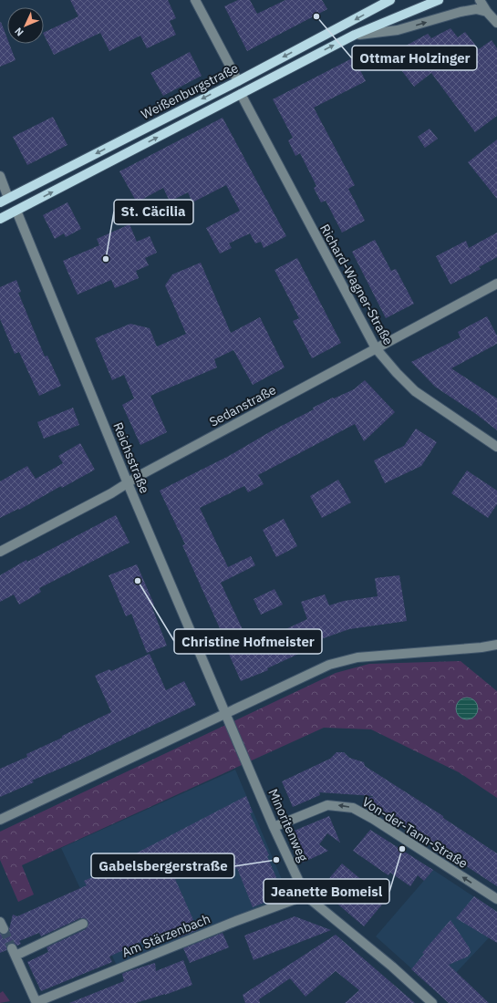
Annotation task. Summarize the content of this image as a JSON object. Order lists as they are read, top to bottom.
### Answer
{
  "streets": {
    "main road": ["Weißenburgstraße"],
    "street": [
      "Richard-Wagner-Straße",
      "Sedanstraße",
      "Reichsstraße",
      "Minoritenweg",
      "Von-der-Tann-Straße",
      "Am Stärzenbach"
    ]
  },
  "crossings": [
    ["Weißenburgstraße", "Richard-Wagner-Straße"],
    ["Weißenburgstraße", "Reichsstraße"],
    ["Richard-Wagner-Straße", "Sedanstraße"],
    ["Sedanstraße", "Reichsstraße"],
    ["Reichsstraße", "Minoritenweg"],
    ["Minoritenweg", "Von-der-Tann-Straße"],
    ["Minoritenweg", "Am Stärzenbach"]
  ],
  "one_way": ["Von-der-Tann-Straße"],
  "places": [
    "Ottmar Holzinger",
    "St. Cäcilia",
    "Christine Hofmeister",
    "Jeanette Bomeisl",
    "Gabelsbergerstraße"
  ],
  "north": "bottom left"
}
